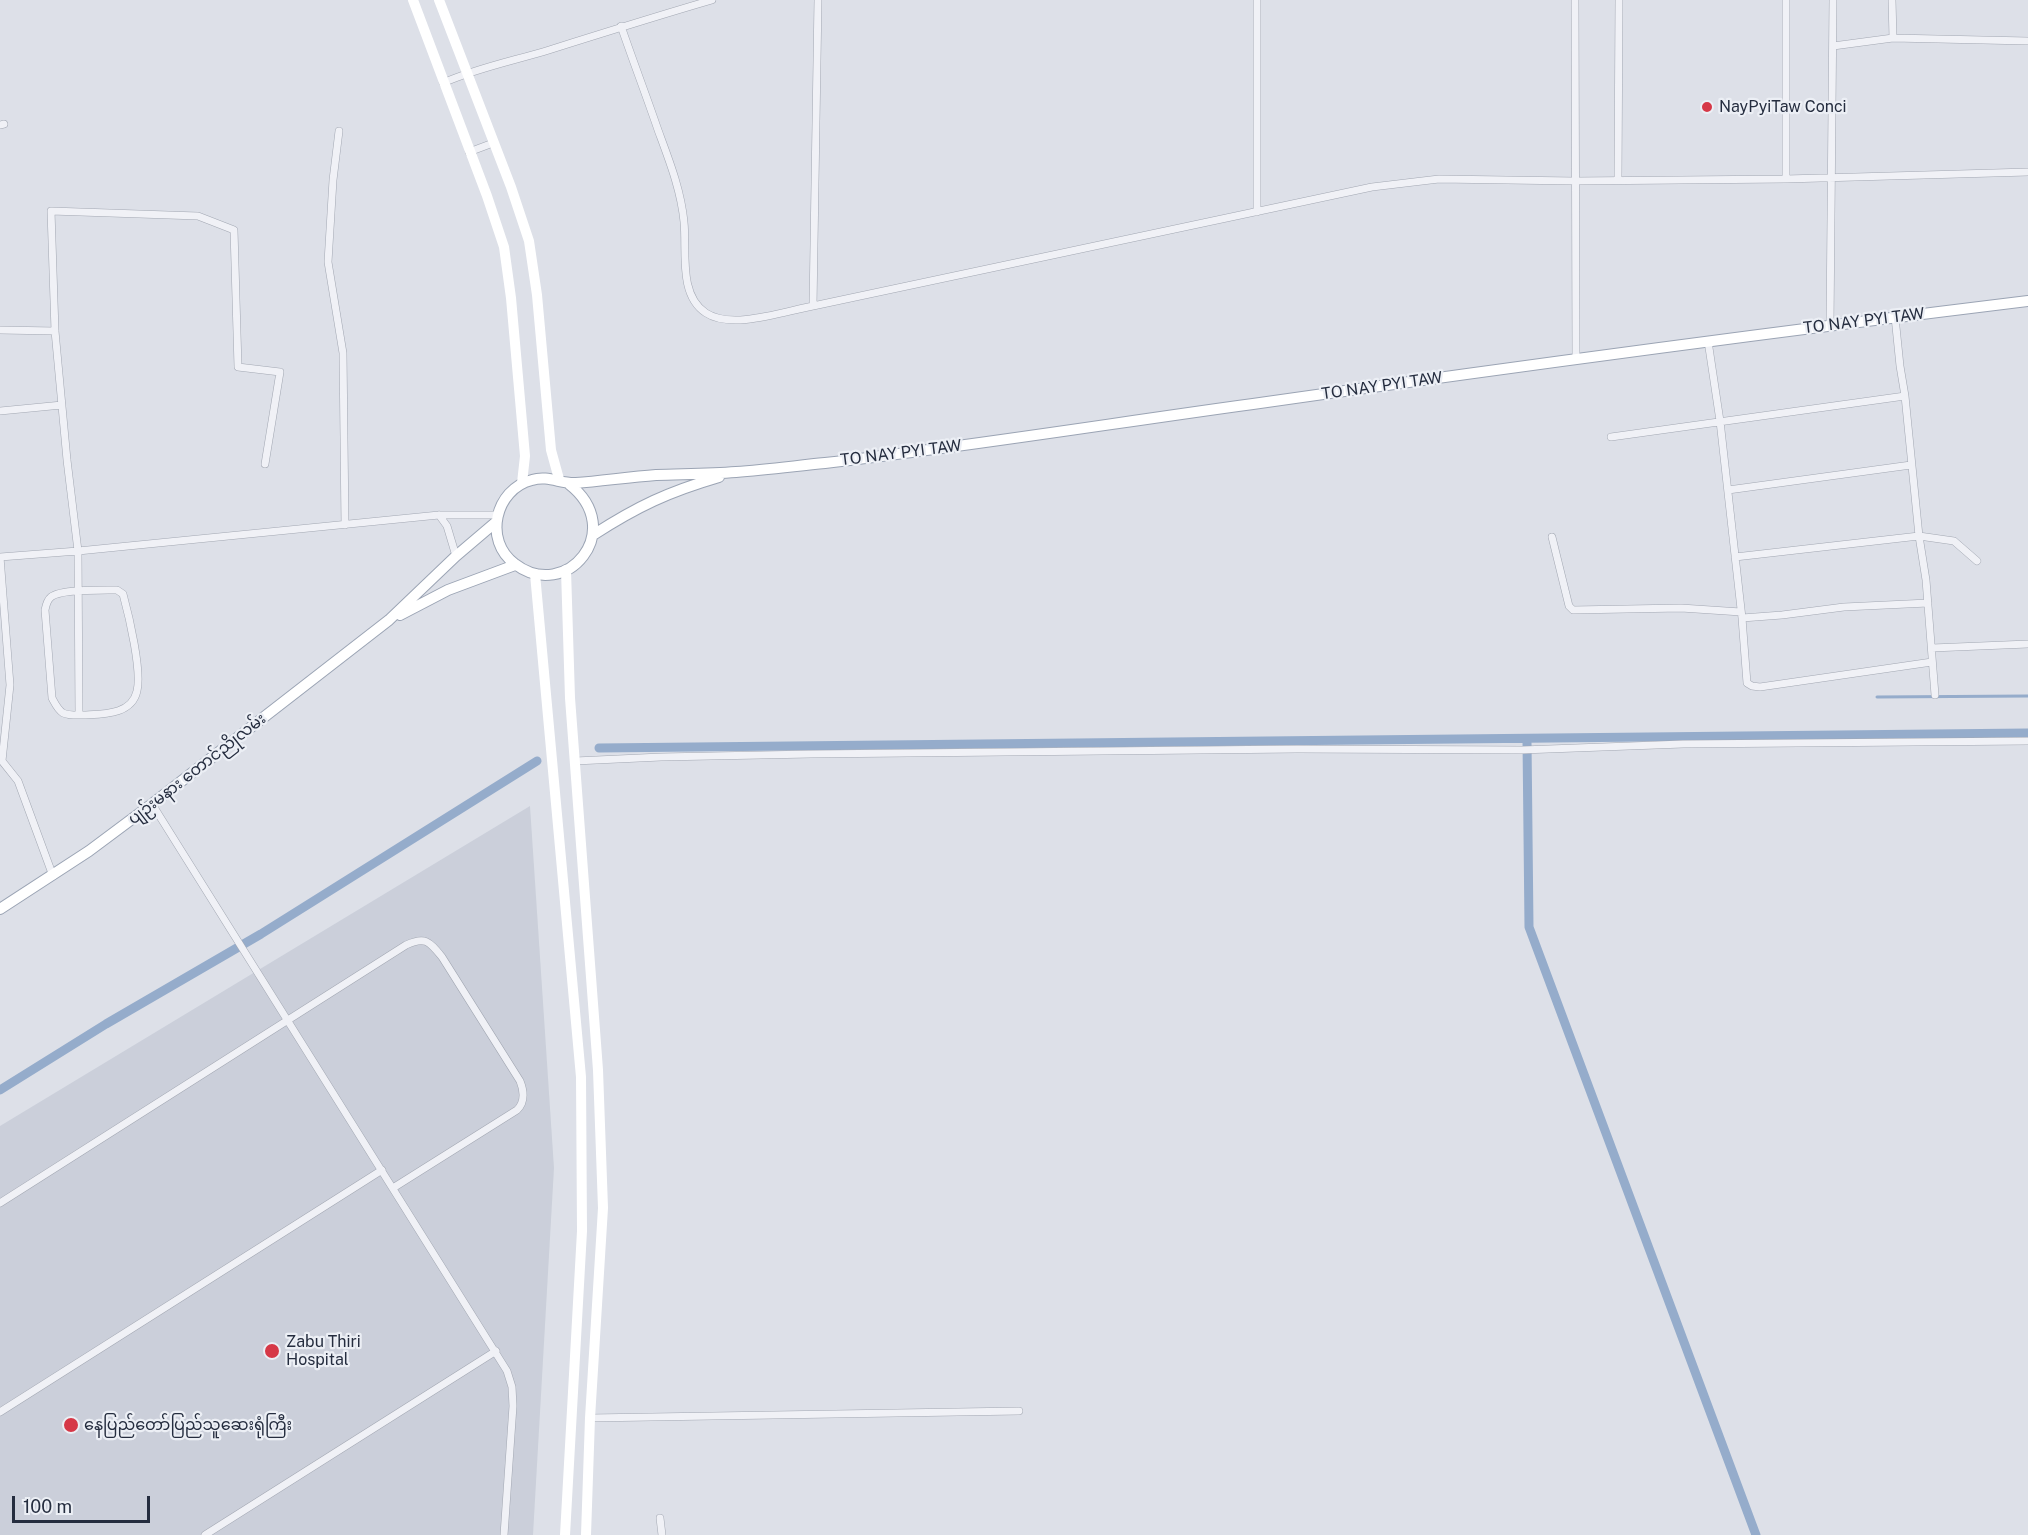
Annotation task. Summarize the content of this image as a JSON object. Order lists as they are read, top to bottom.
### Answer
{
  "streets": {
    "main road": ["TO NAY PYI TAW", "ပျဉ်းမနား တောင်ညိုလမ်း"]
  },
  "places": ["NayPyiTaw Conci", "Zabu Thiri Hospital", "နေပြည်တော်ပြည်သူဆေးရုံကြီး"],
  "scale_bar": "100 m"
}
